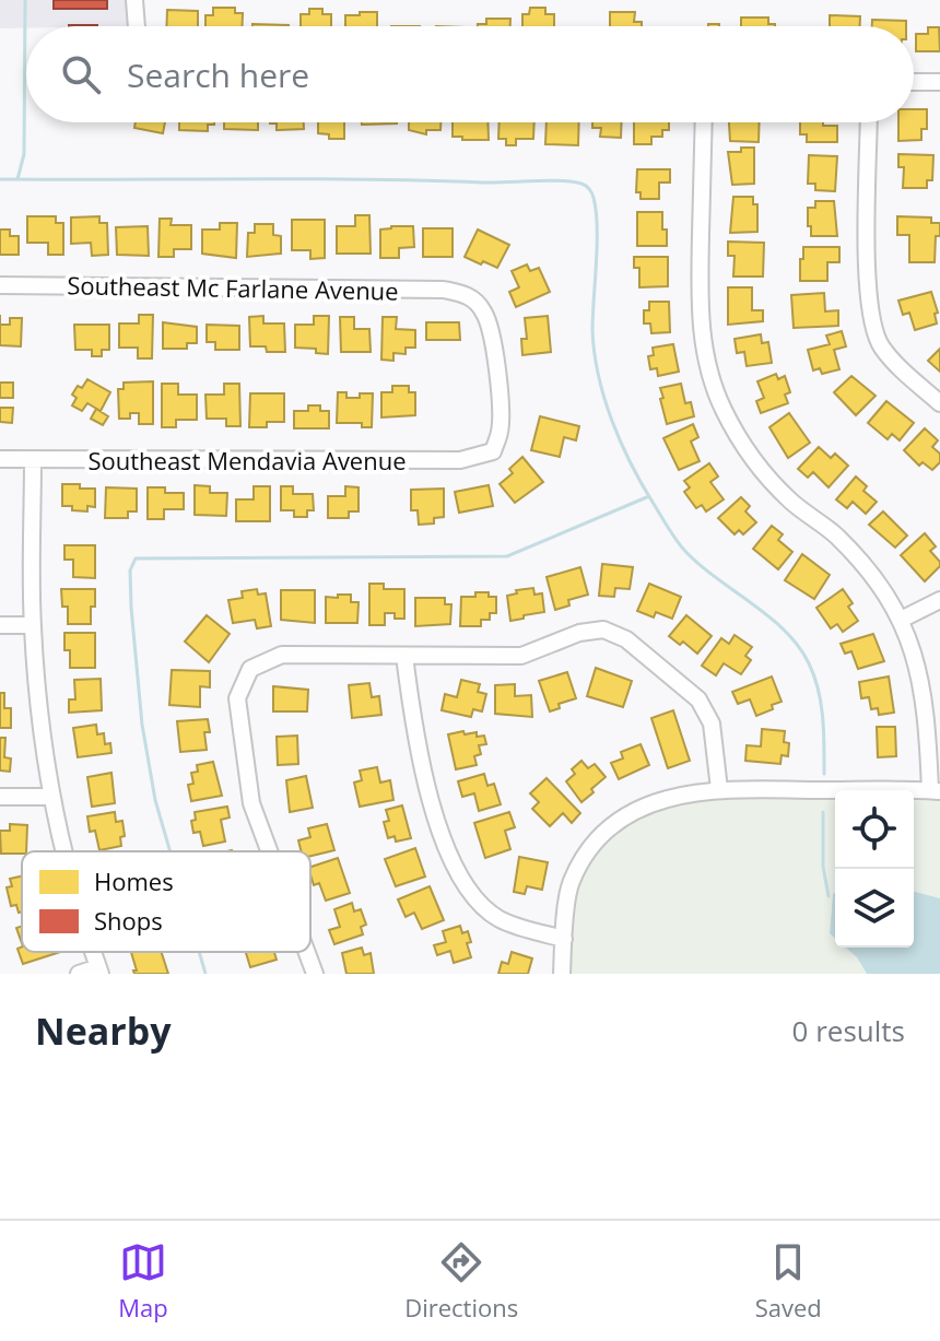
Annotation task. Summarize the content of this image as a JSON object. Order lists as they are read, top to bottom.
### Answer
{
  "streets": {
    "street": ["Southeast Mc Farlane Avenue", "Southeast Mendavia Avenue"]
  },
  "crossings": [
    ["Southeast Mc Farlane Avenue", "Southeast Mendavia Avenue"]
  ],
  "legend": ["Homes", "Shops"],
  "page": {
    "search": "Search here",
    "heading": ["Nearby", "0 results"],
    "nav": ["Map", "Directions", "Saved"]
  }
}
